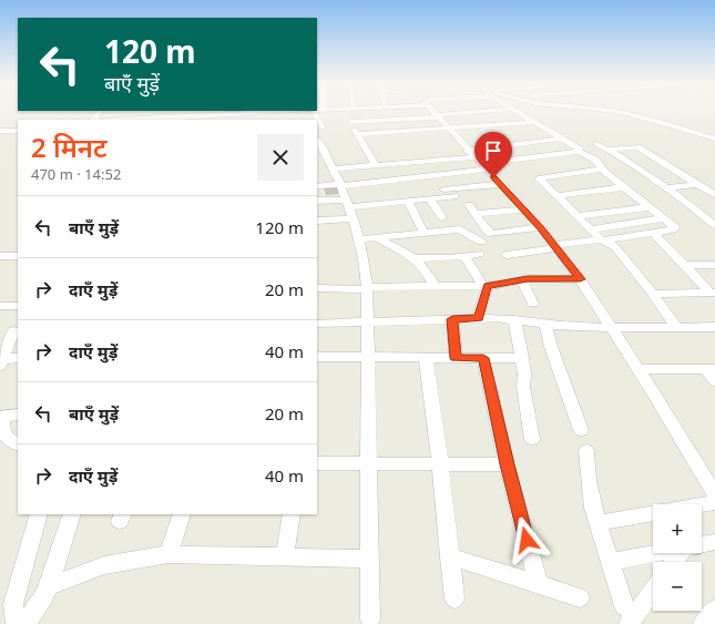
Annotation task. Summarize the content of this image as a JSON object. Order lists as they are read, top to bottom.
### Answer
{
  "page": {
    "turn": ["120 m", "बाएँ मुड़ें"],
    "heading": ["2 मिनट", "470 m · 14:52"],
    "list": [
      {
        "name": "बाएँ मुड़ें",
        "value": "120 m"
      },
      {
        "name": "दाएँ मुड़ें",
        "value": "20 m"
      },
      {
        "name": "दाएँ मुड़ें",
        "value": "40 m"
      },
      {
        "name": "बाएँ मुड़ें",
        "value": "20 m"
      },
      {
        "name": "दाएँ मुड़ें",
        "value": "40 m"
      }
    ],
    "map_buttons": ["+", "−"]
  }
}
